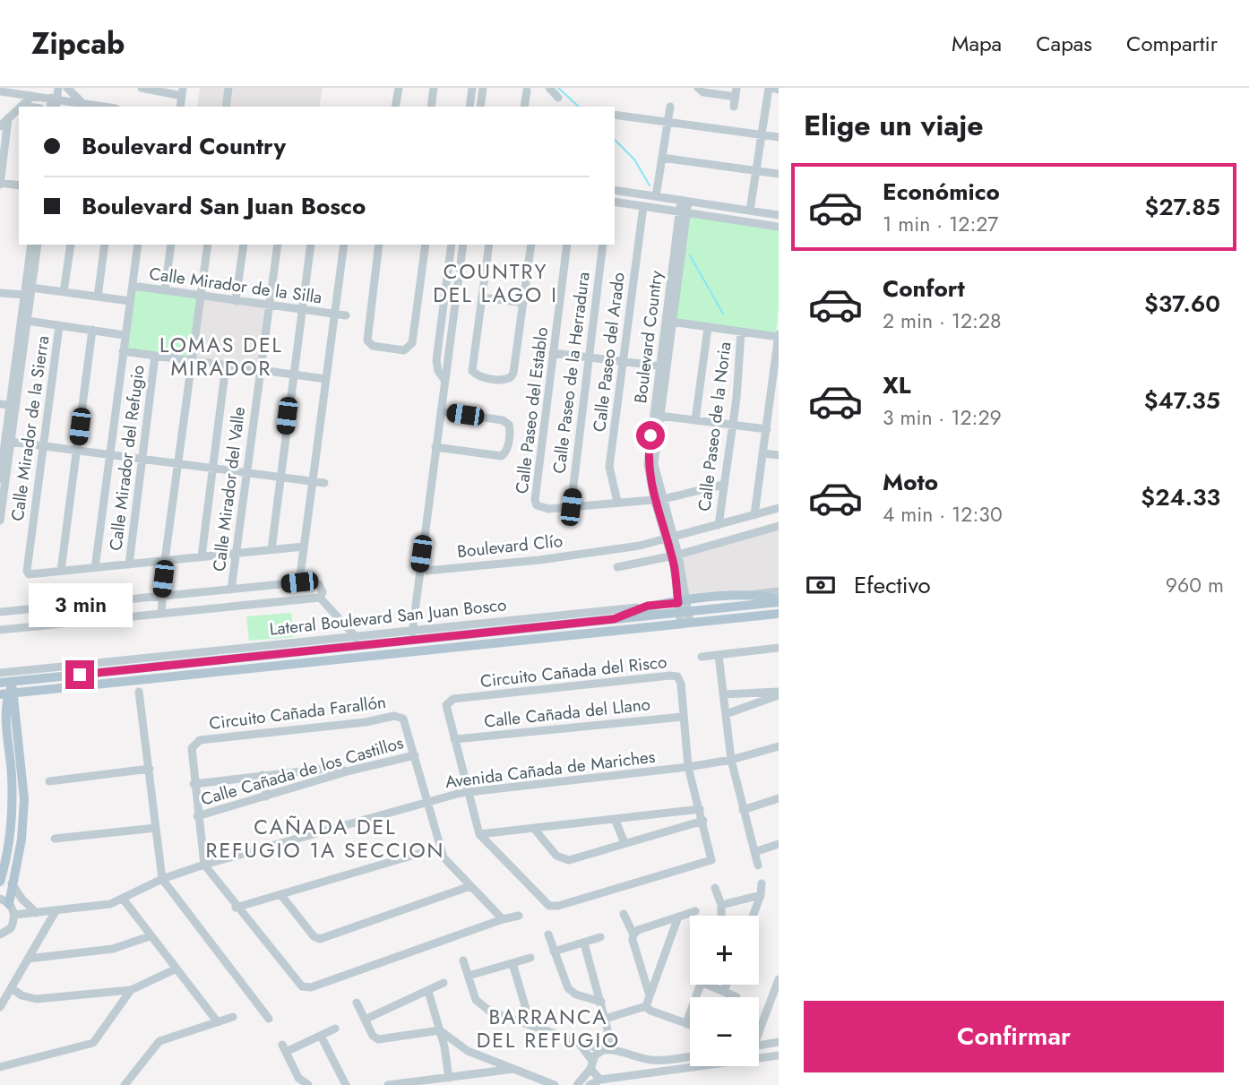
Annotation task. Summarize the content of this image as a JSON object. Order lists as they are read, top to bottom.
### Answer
{
  "streets": {
    "main road": ["Lateral Boulevard San Juan Bosco"],
    "street": [
      "Calle Mirador de la Silla",
      "Boulevard Country",
      "Calle Paseo del Arado",
      "Calle Paseo de la Herradura",
      "Calle Paseo del Establo",
      "Calle Paseo de la Noria",
      "Calle Mirador de la Sierra",
      "Calle Mirador del Refugio",
      "Calle Mirador del Valle",
      "Boulevard Clío",
      "Circuito Cañada del Risco",
      "Circuito Cañada Farallón",
      "Calle Cañada del Llano",
      "Avenida Cañada de Mariches",
      "Calle Cañada de los Castillos"
    ]
  },
  "crossings": [
    ["Calle Mirador de la Silla", "Calle Mirador del Valle"],
    ["Boulevard Country", "Calle Paseo del Establo"],
    ["Boulevard Country", "Boulevard Clío"],
    ["Boulevard Country", "Lateral Boulevard San Juan Bosco"],
    ["Calle Paseo del Arado", "Calle Paseo del Establo"],
    ["Calle Paseo de la Herradura", "Calle Paseo del Establo"],
    ["Calle Paseo del Establo", "Calle Paseo de la Noria"],
    ["Calle Paseo de la Noria", "Boulevard Clío"],
    ["Circuito Cañada del Risco", "Calle Cañada del Llano"],
    ["Circuito Cañada del Risco", "Avenida Cañada de Mariches"],
    ["Circuito Cañada Farallón", "Avenida Cañada de Mariches"],
    ["Circuito Cañada Farallón", "Calle Cañada de los Castillos"]
  ],
  "districts": [
    "COUNTRY DEL LAGO I",
    "LOMAS DEL MIRADOR",
    "CAÑADA DEL REFUGIO 1A SECCION",
    "BARRANCA DEL REFUGIO"
  ],
  "page": {
    "header": "Zipcab",
    "nav": ["Mapa", "Capas", "Compartir"],
    "heading": "Elige un viaje",
    "banner": ["Boulevard Country", "Boulevard San Juan Bosco"],
    "list": [
      {
        "name": "Económico",
        "note": "1 min · 12:27",
        "value": "$27.85"
      },
      {
        "name": "Confort",
        "note": "2 min · 12:28",
        "value": "$37.60"
      },
      {
        "name": "XL",
        "note": "3 min · 12:29",
        "value": "$47.35"
      },
      {
        "name": "Moto",
        "note": "4 min · 12:30",
        "value": "$24.33"
      }
    ],
    "pay": ["Efectivo", "960 m"],
    "bubble": "3 min",
    "map_buttons": ["+", "−"],
    "buttons": "Confirmar"
  }
}
